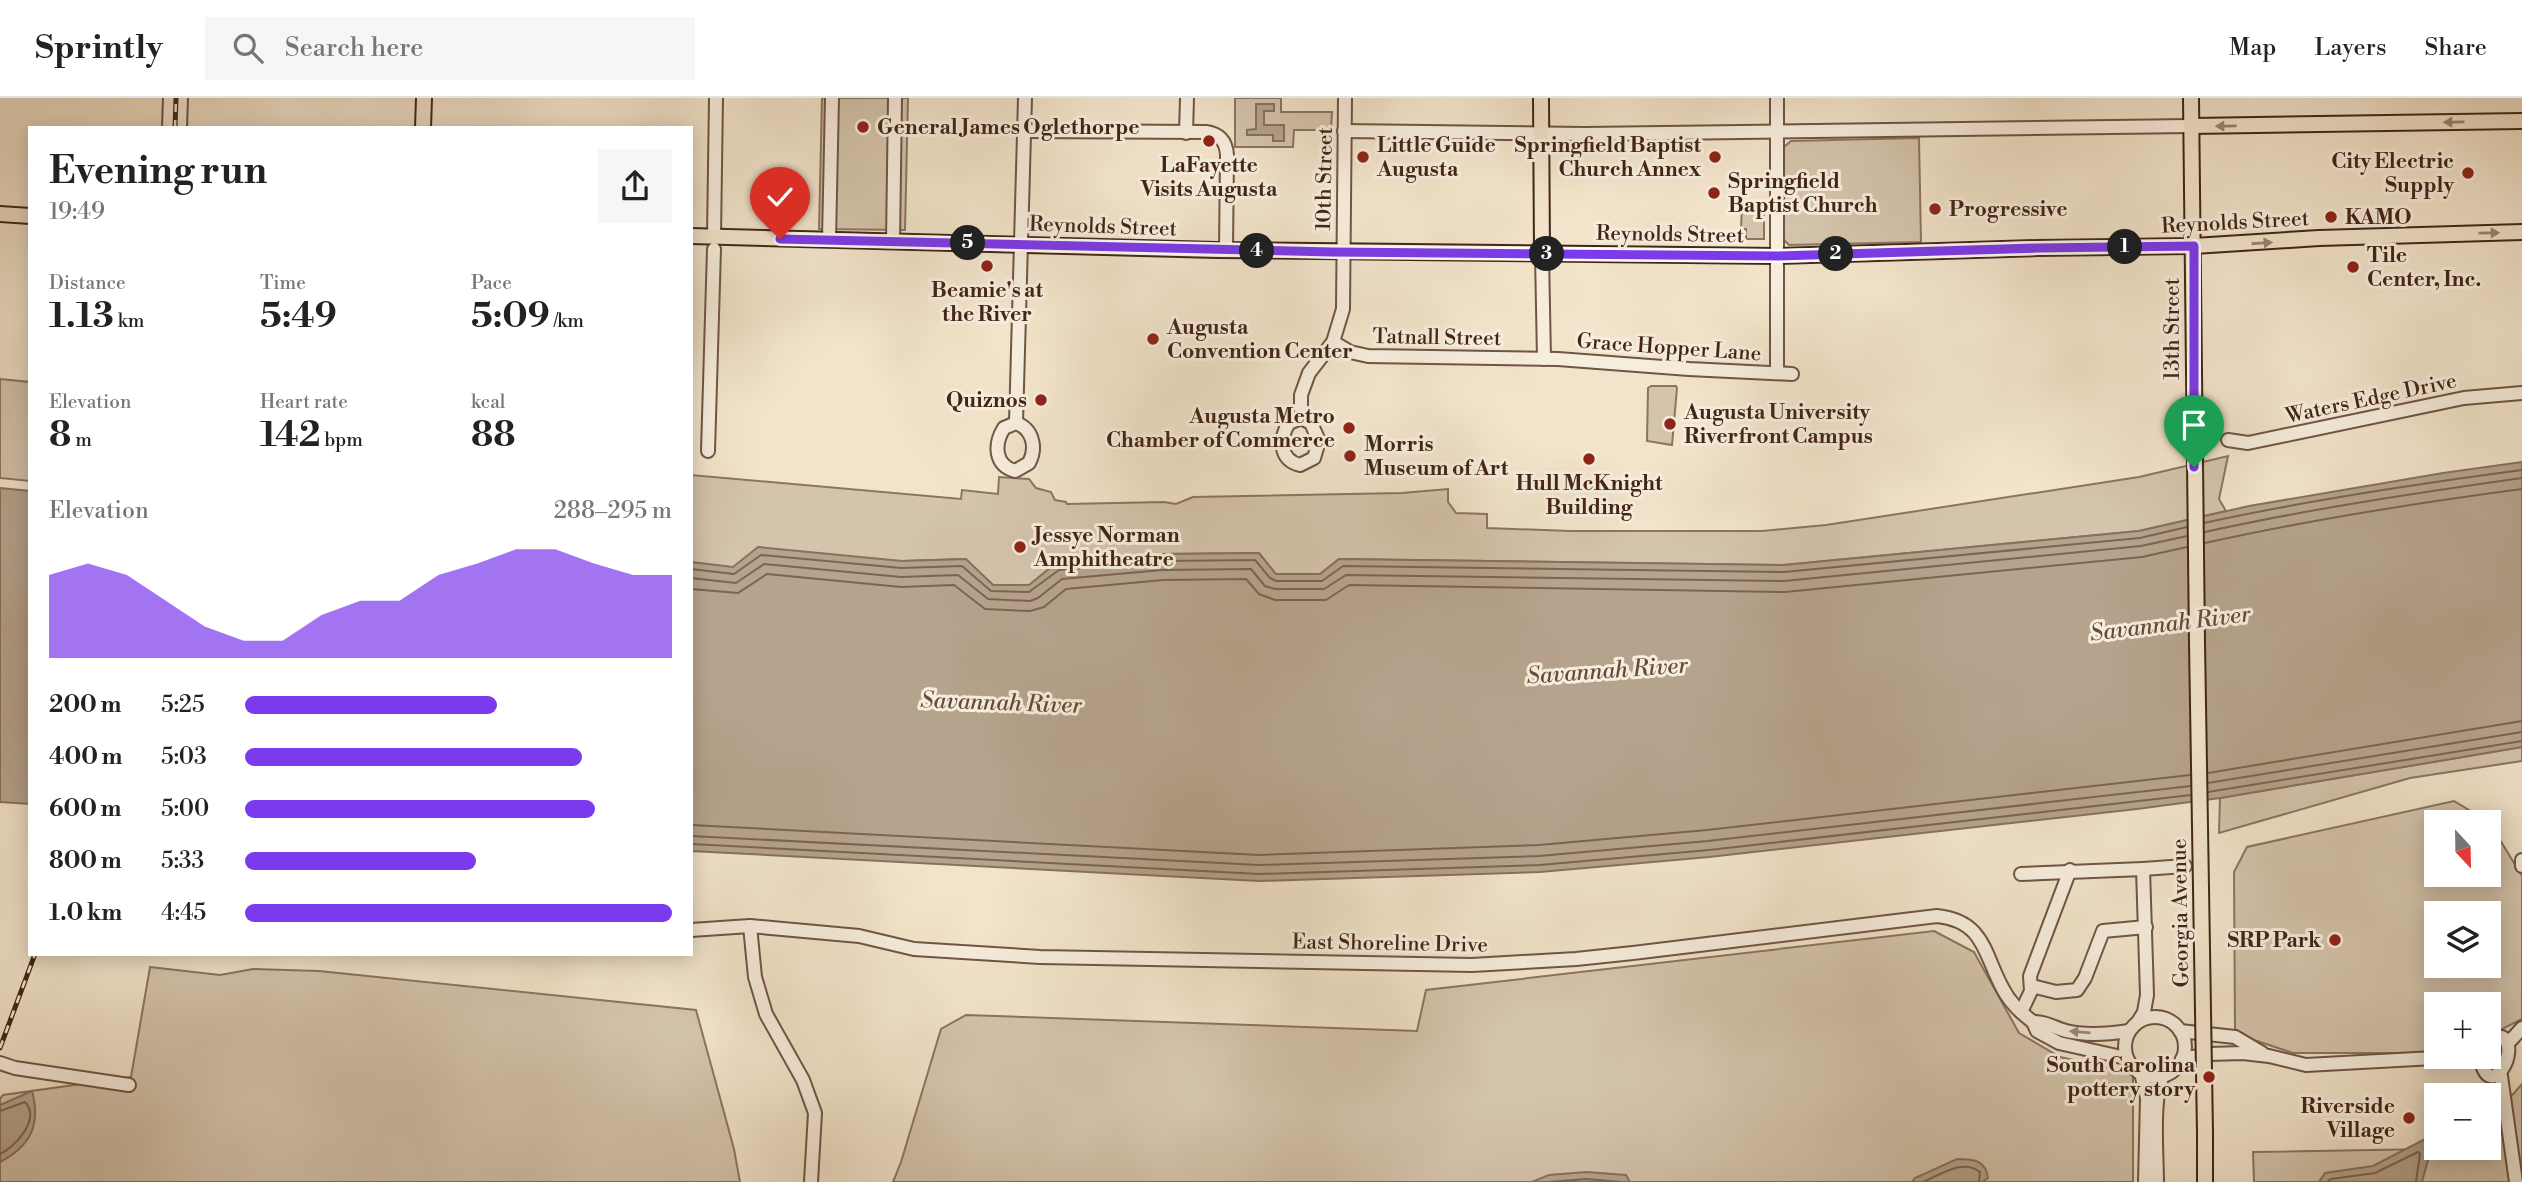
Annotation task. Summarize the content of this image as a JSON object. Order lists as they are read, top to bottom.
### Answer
{
  "streets": {
    "main road": ["Reynolds Street", "13th Street", "Georgia Avenue"],
    "street": [
      "10th Street",
      "Tatnall Street",
      "Grace Hopper Lane",
      "Waters Edge Drive",
      "East Shoreline Drive"
    ]
  },
  "crossings": [
    ["10th Street", "Reynolds Street"],
    ["10th Street", "Tatnall Street"],
    ["Reynolds Street", "13th Street"],
    ["13th Street", "Georgia Avenue"],
    ["Tatnall Street", "Grace Hopper Lane"]
  ],
  "water": ["Savannah River"],
  "places": [
    "General James Oglethorpe",
    "LaFayette Visits Augusta",
    "Little Guide Augusta",
    "Springfield Baptist Church Annex",
    "City Electric Supply",
    "Springfield Baptist Church",
    "Progressive",
    "KAMO",
    "Beamie's at the River",
    "Tile Center, Inc.",
    "Augusta Convention Center",
    "Quiznos",
    "Augusta University Riverfront Campus",
    "Augusta Metro Chamber of Commerce",
    "Morris Museum of Art",
    "Hull McKnight Building",
    "Jessye Norman Amphitheatre",
    "SRP Park",
    "South Carolina pottery story",
    "Riverside Village"
  ],
  "north": "bottom",
  "page": {
    "header": "Sprintly",
    "search": "Search here",
    "nav": ["Map", "Layers", "Share"],
    "heading": ["Evening run", "19:49"],
    "pins": [
      "5",
      "1",
      "4",
      "2",
      "3"
    ],
    "stats": [
      ["Distance", "1.13 km"],
      ["Time", "5:49"],
      ["Pace", "5:09 /km"],
      ["Elevation", "8 m"],
      ["Heart rate", "142 bpm"],
      ["kcal", "88"]
    ],
    "chart": ["Elevation", "288–295 m"],
    "list": [
      {
        "name": "200 m",
        "note": "5:25"
      },
      {
        "name": "400 m",
        "note": "5:03"
      },
      {
        "name": "600 m",
        "note": "5:00"
      },
      {
        "name": "800 m",
        "note": "5:33"
      },
      {
        "name": "1.0 km",
        "note": "4:45"
      }
    ],
    "map_buttons": ["+", "−"]
  }
}
